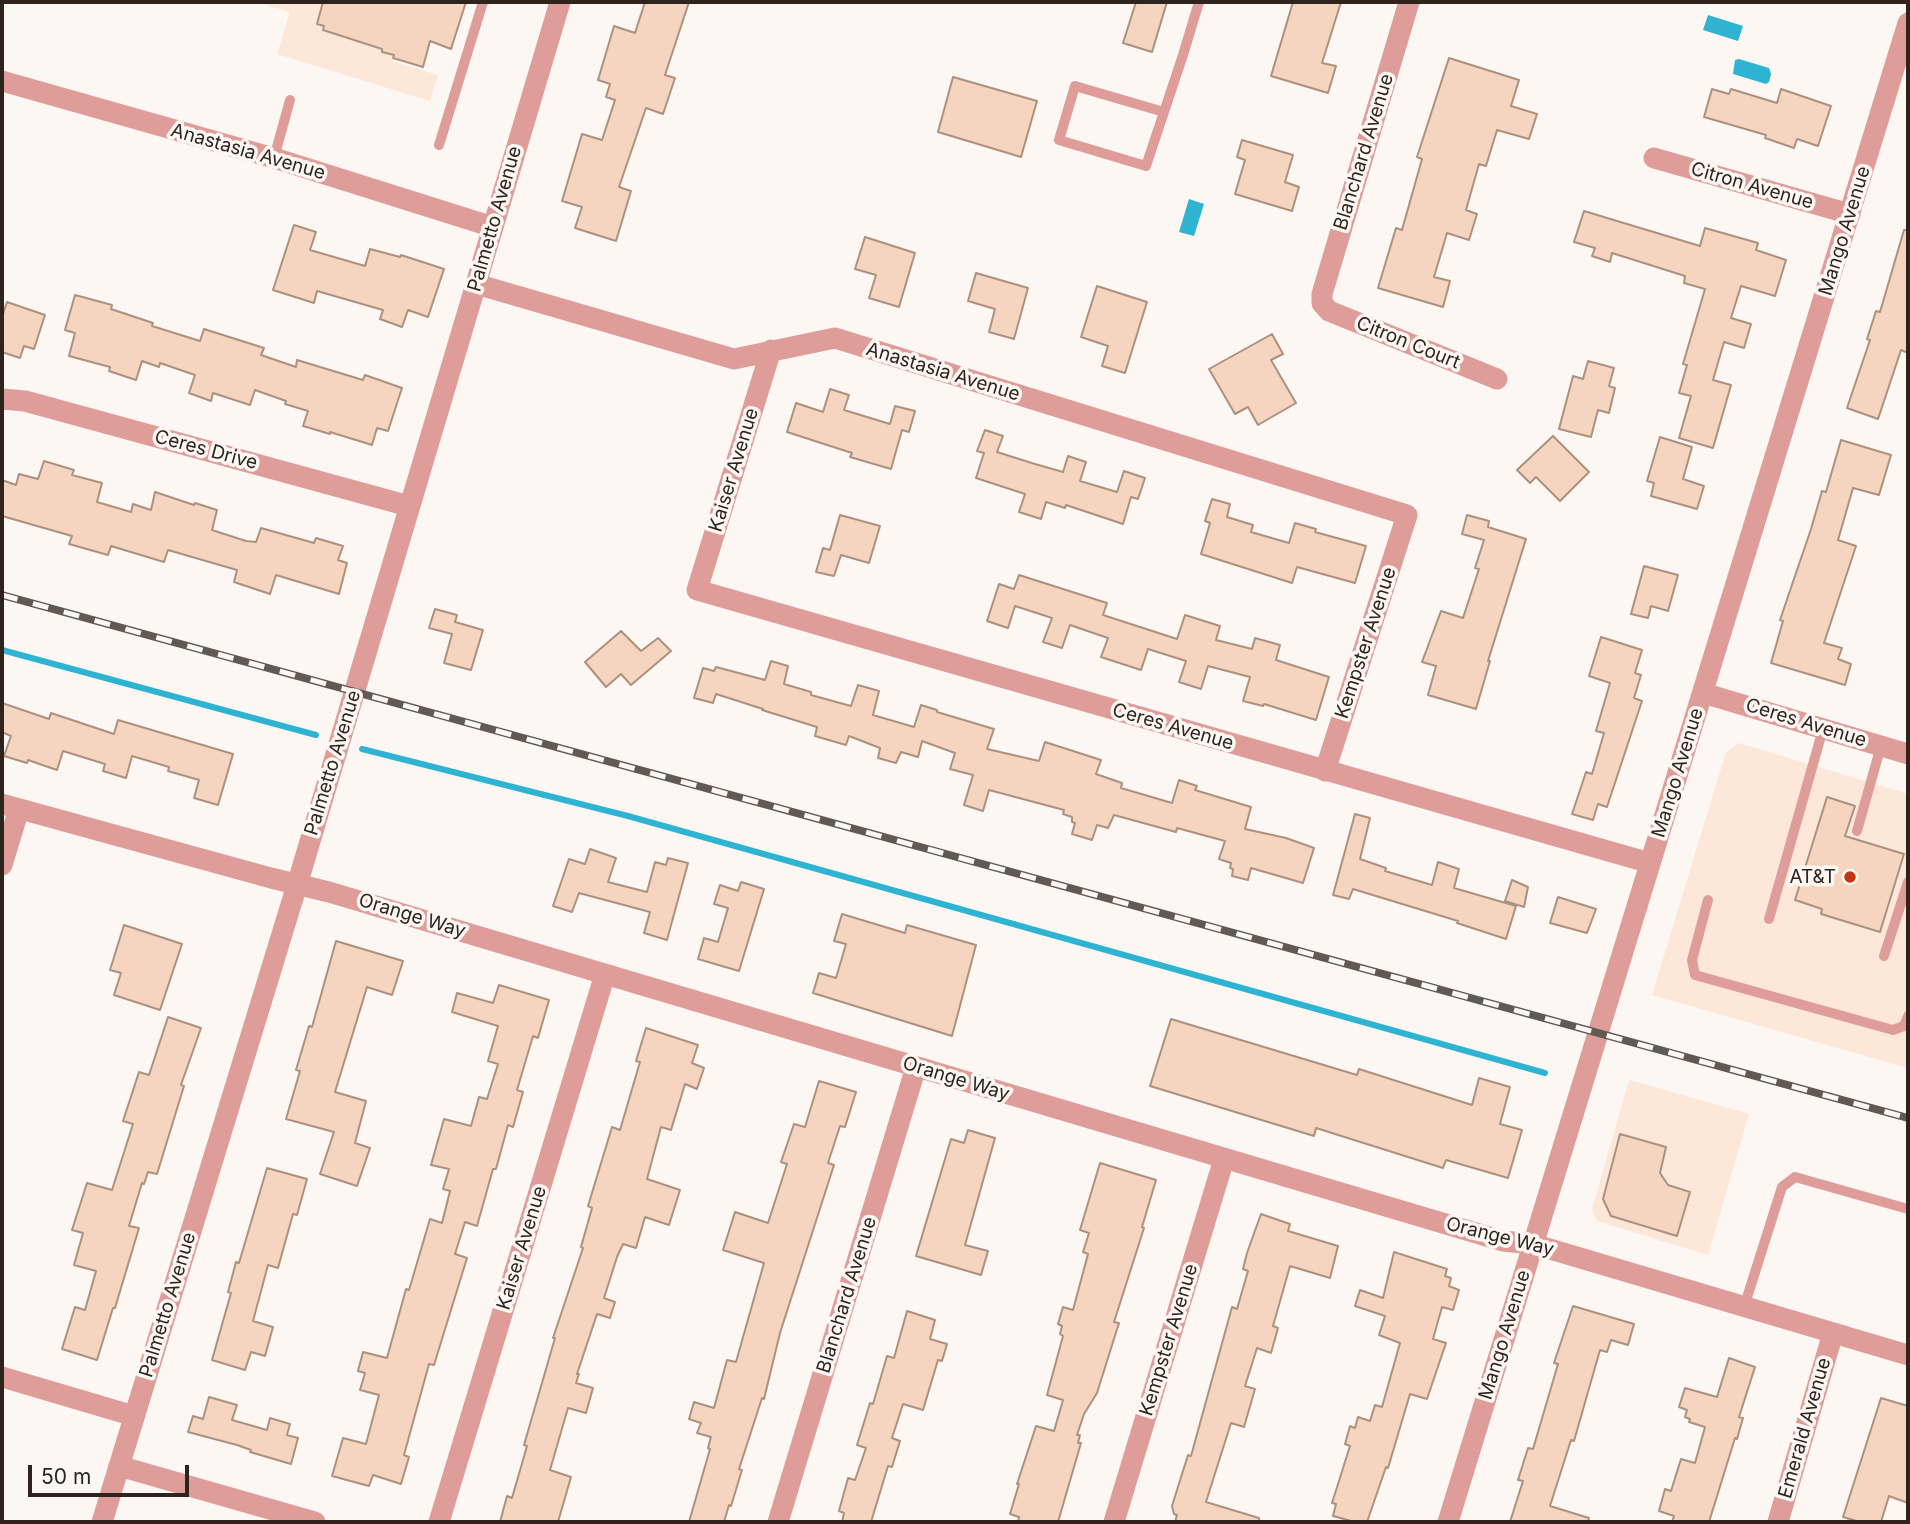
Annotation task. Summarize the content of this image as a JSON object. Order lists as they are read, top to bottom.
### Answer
{
  "streets": {
    "street": [
      "Anastasia Avenue",
      "Blanchard Avenue",
      "Citron Avenue",
      "Palmetto Avenue",
      "Mango Avenue",
      "Citron Court",
      "Ceres Drive",
      "Kaiser Avenue",
      "Kempster Avenue",
      "Ceres Avenue",
      "Orange Way",
      "Emerald Avenue"
    ]
  },
  "crossings": [
    ["Anastasia Avenue", "Palmetto Avenue"],
    ["Anastasia Avenue", "Kaiser Avenue"],
    ["Anastasia Avenue", "Kempster Avenue"],
    ["Blanchard Avenue", "Citron Court"],
    ["Blanchard Avenue", "Orange Way"],
    ["Citron Avenue", "Mango Avenue"],
    ["Palmetto Avenue", "Ceres Drive"],
    ["Palmetto Avenue", "Orange Way"],
    ["Mango Avenue", "Ceres Avenue"],
    ["Mango Avenue", "Orange Way"],
    ["Kaiser Avenue", "Ceres Avenue"],
    ["Kaiser Avenue", "Orange Way"],
    ["Kempster Avenue", "Ceres Avenue"],
    ["Kempster Avenue", "Orange Way"],
    ["Orange Way", "Emerald Avenue"]
  ],
  "places": ["AT&T"],
  "scale_bar": "50 m"
}
